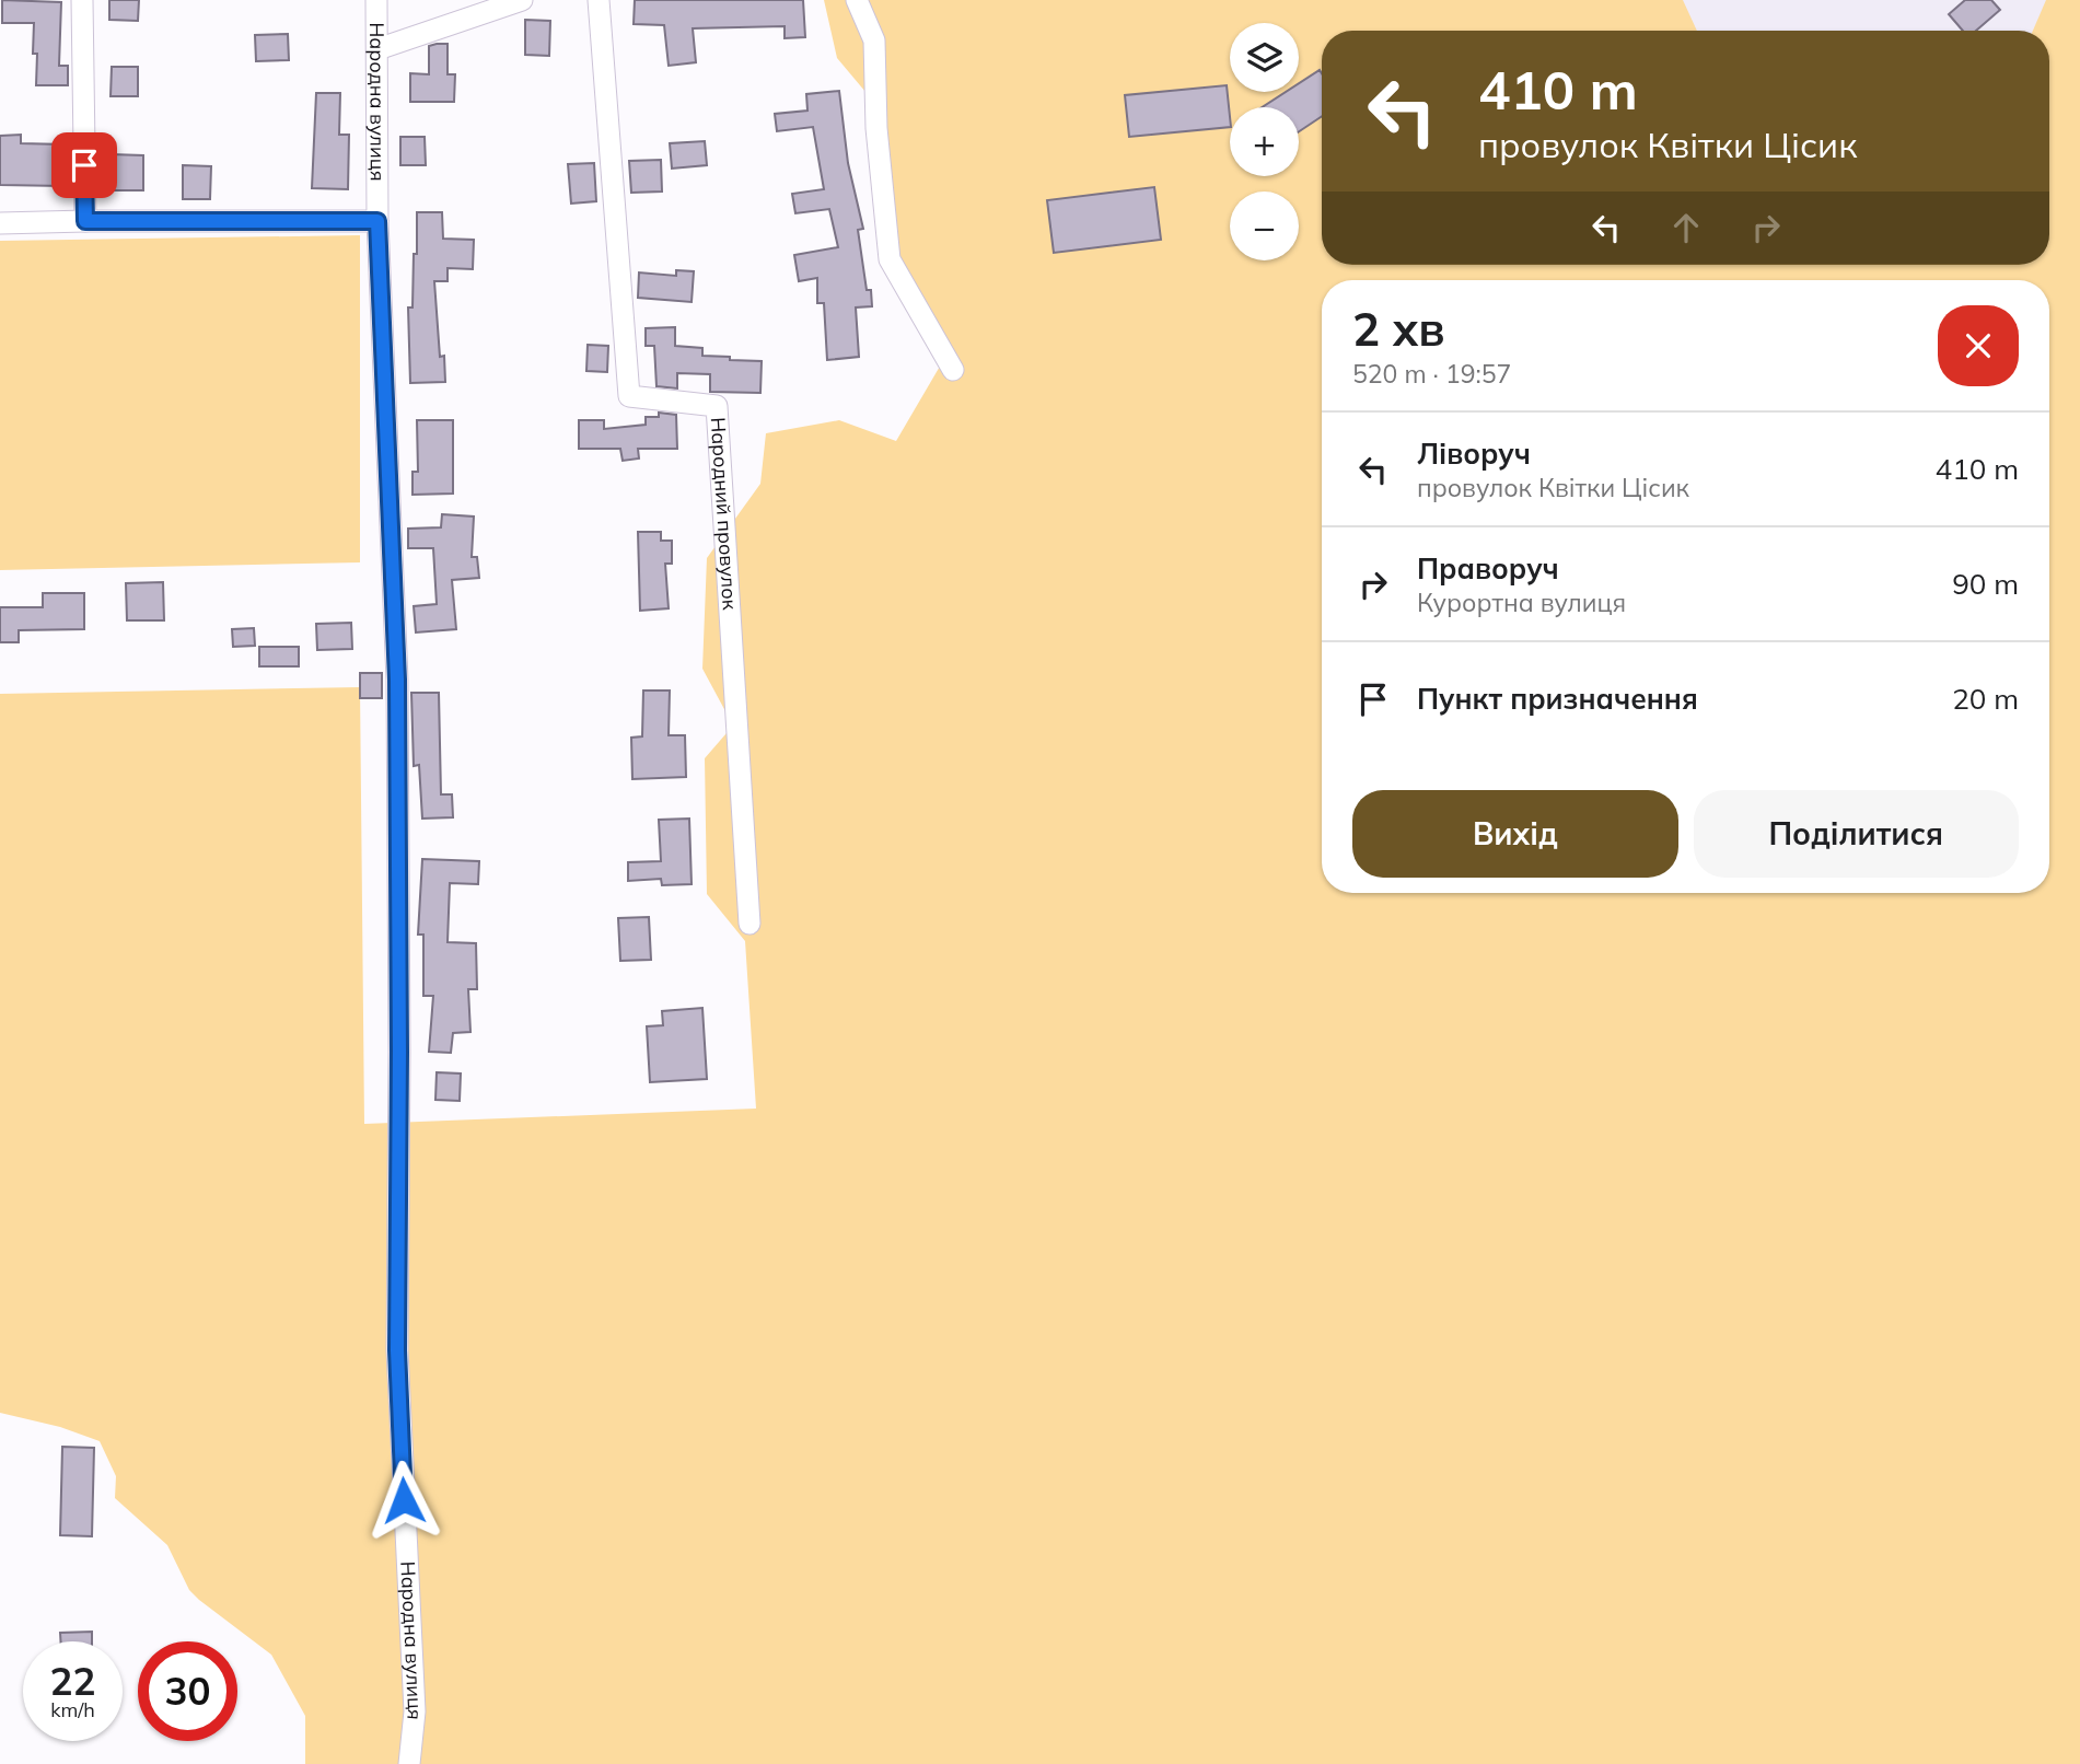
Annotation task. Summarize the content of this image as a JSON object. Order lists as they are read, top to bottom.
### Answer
{
  "streets": {
    "street": ["Народна вулиця", "Народний провулок"]
  },
  "page": {
    "map_buttons": ["+", "−"],
    "turn": ["410 m", "провулок Квітки Цісик"],
    "heading": ["2 хв", "520 m · 19:57"],
    "list": [
      {
        "name": "Ліворуч",
        "note": "провулок Квітки Цісик",
        "value": "410 m"
      },
      {
        "name": "Праворуч",
        "note": "Курортна вулиця",
        "value": "90 m"
      },
      {
        "name": "Пункт призначення",
        "value": "20 m"
      }
    ],
    "buttons": ["Вихід", "Поділитися"],
    "speed": "22 km/h",
    "limit": "30"
  }
}
